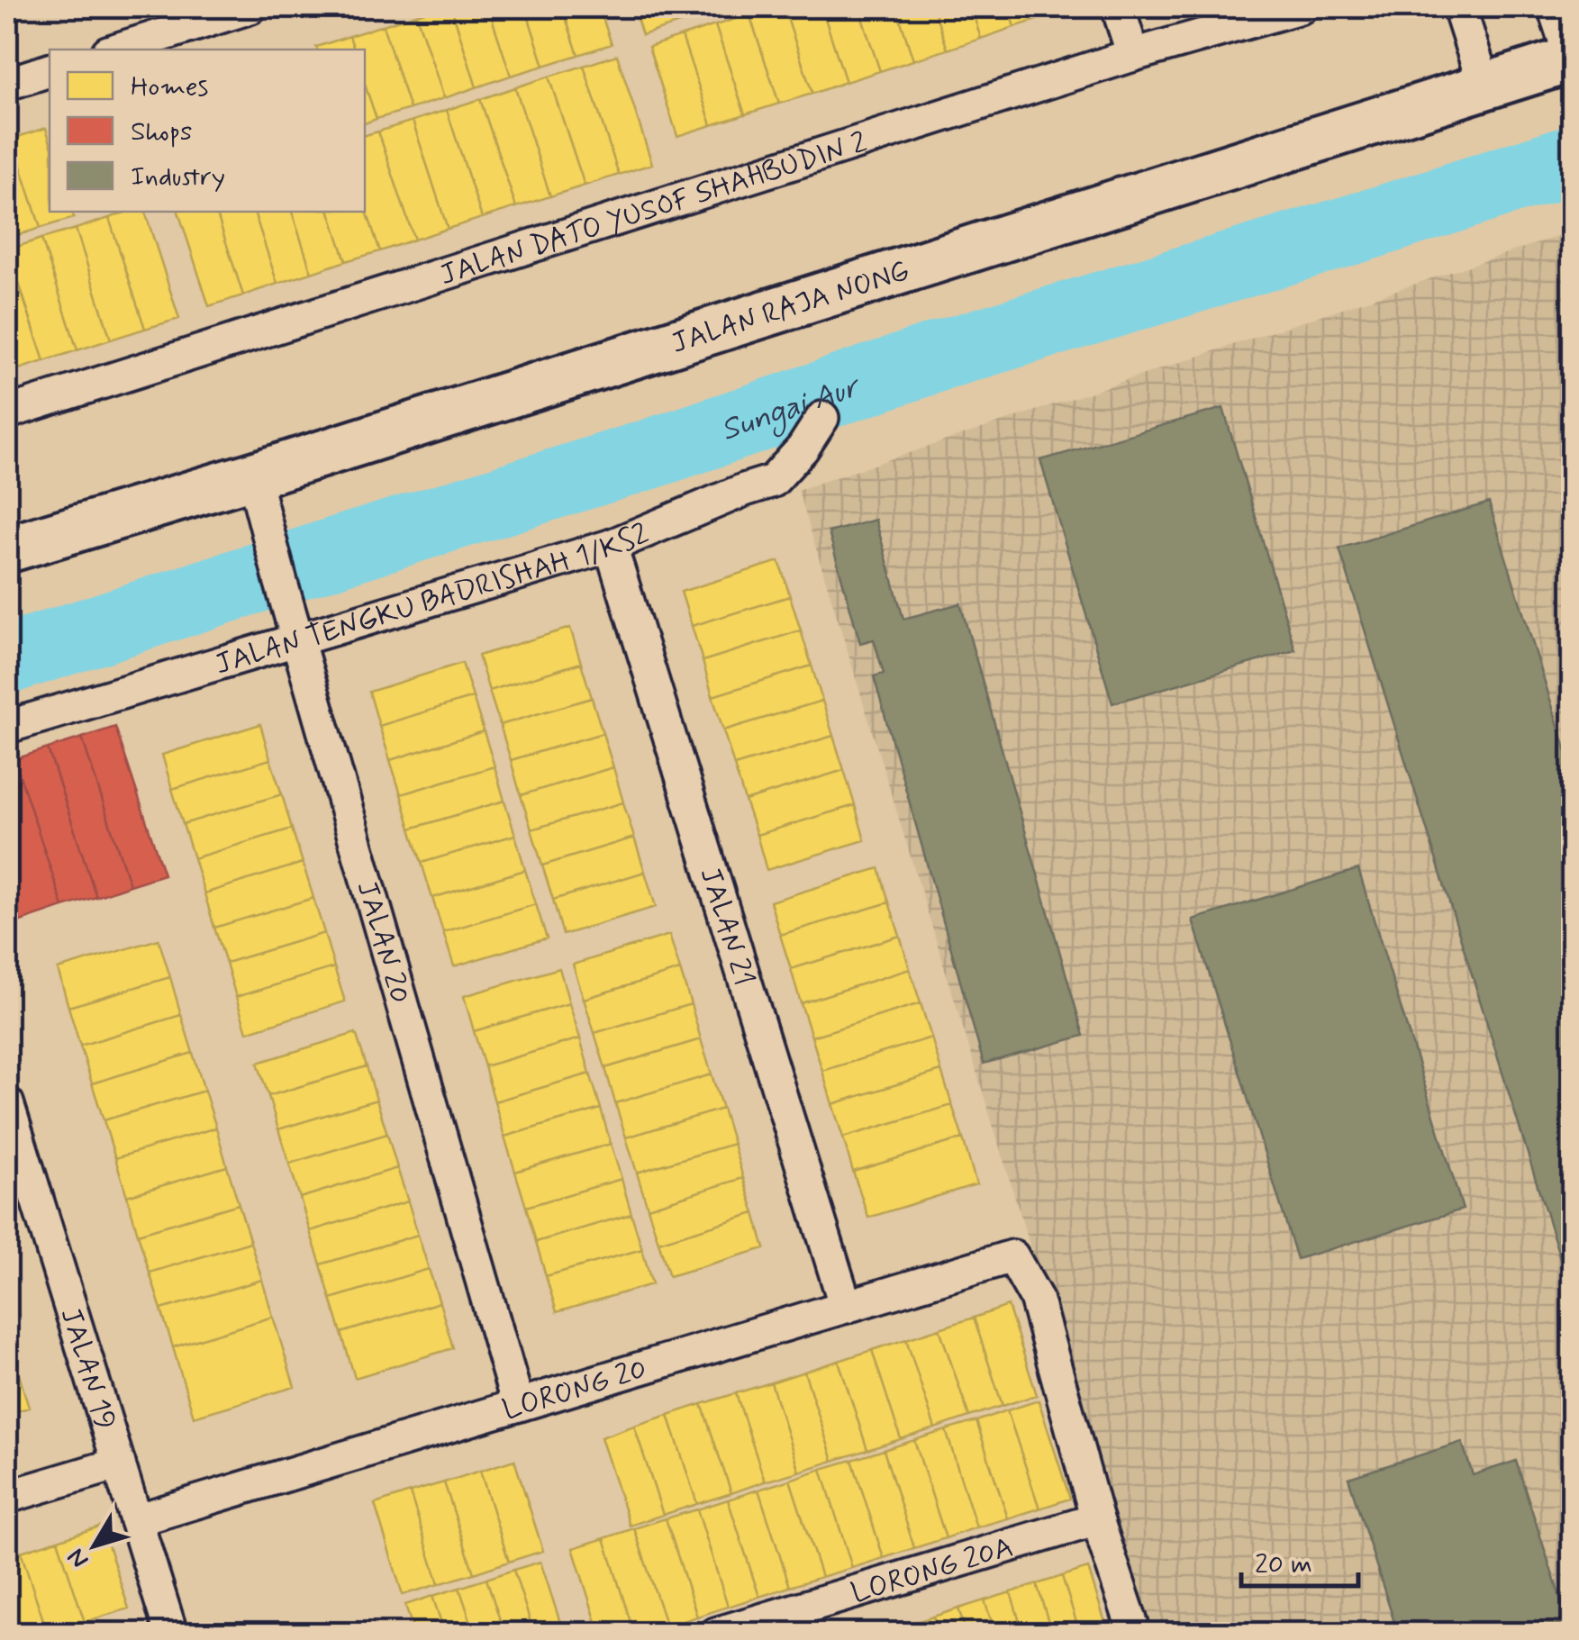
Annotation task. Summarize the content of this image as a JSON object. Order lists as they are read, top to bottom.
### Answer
{
  "streets": {
    "main road": ["JALAN RAJA NONG"],
    "street": [
      "JALAN DATO YUSOF SHAHBUDIN 2",
      "JALAN TENGKU BADRISHAH 1/KS2",
      "JALAN 21",
      "JALAN 20",
      "JALAN 19",
      "LORONG 20",
      "LORONG 20A"
    ]
  },
  "crossings": [
    ["JALAN RAJA NONG", "JALAN 20"],
    ["JALAN TENGKU BADRISHAH 1/KS2", "JALAN 21"],
    ["JALAN TENGKU BADRISHAH 1/KS2", "JALAN 20"],
    ["JALAN 21", "LORONG 20"],
    ["JALAN 20", "LORONG 20"],
    ["JALAN 19", "LORONG 20"],
    ["LORONG 20", "LORONG 20A"]
  ],
  "water": ["Sungai Aur"],
  "legend": ["Homes", "Shops", "Industry"],
  "scale_bar": "20 m",
  "north": "bottom left"
}
